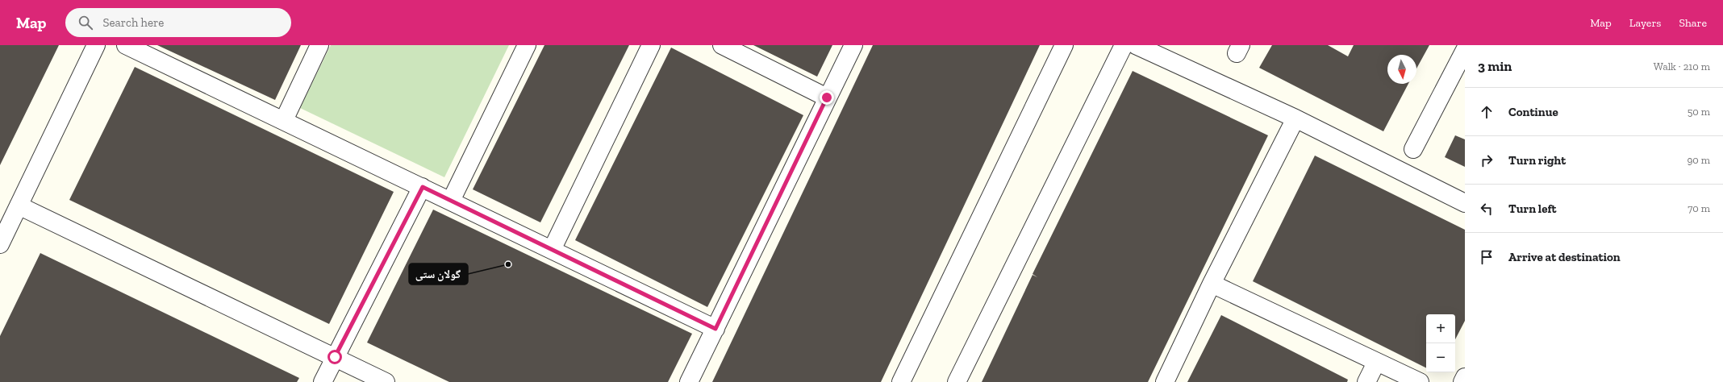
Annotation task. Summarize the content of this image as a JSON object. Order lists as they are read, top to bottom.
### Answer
{
  "places": ["گولان ستی"],
  "north": "bottom",
  "page": {
    "header": "Map",
    "search": "Search here",
    "nav": ["Map", "Layers", "Share"],
    "heading": ["3 min", "Walk · 210 m"],
    "list": [
      ["Continue", "50 m"],
      ["Turn right", "90 m"],
      ["Turn left", "70 m"],
      "Arrive at destination"
    ],
    "map_buttons": ["+", "−"]
  }
}
